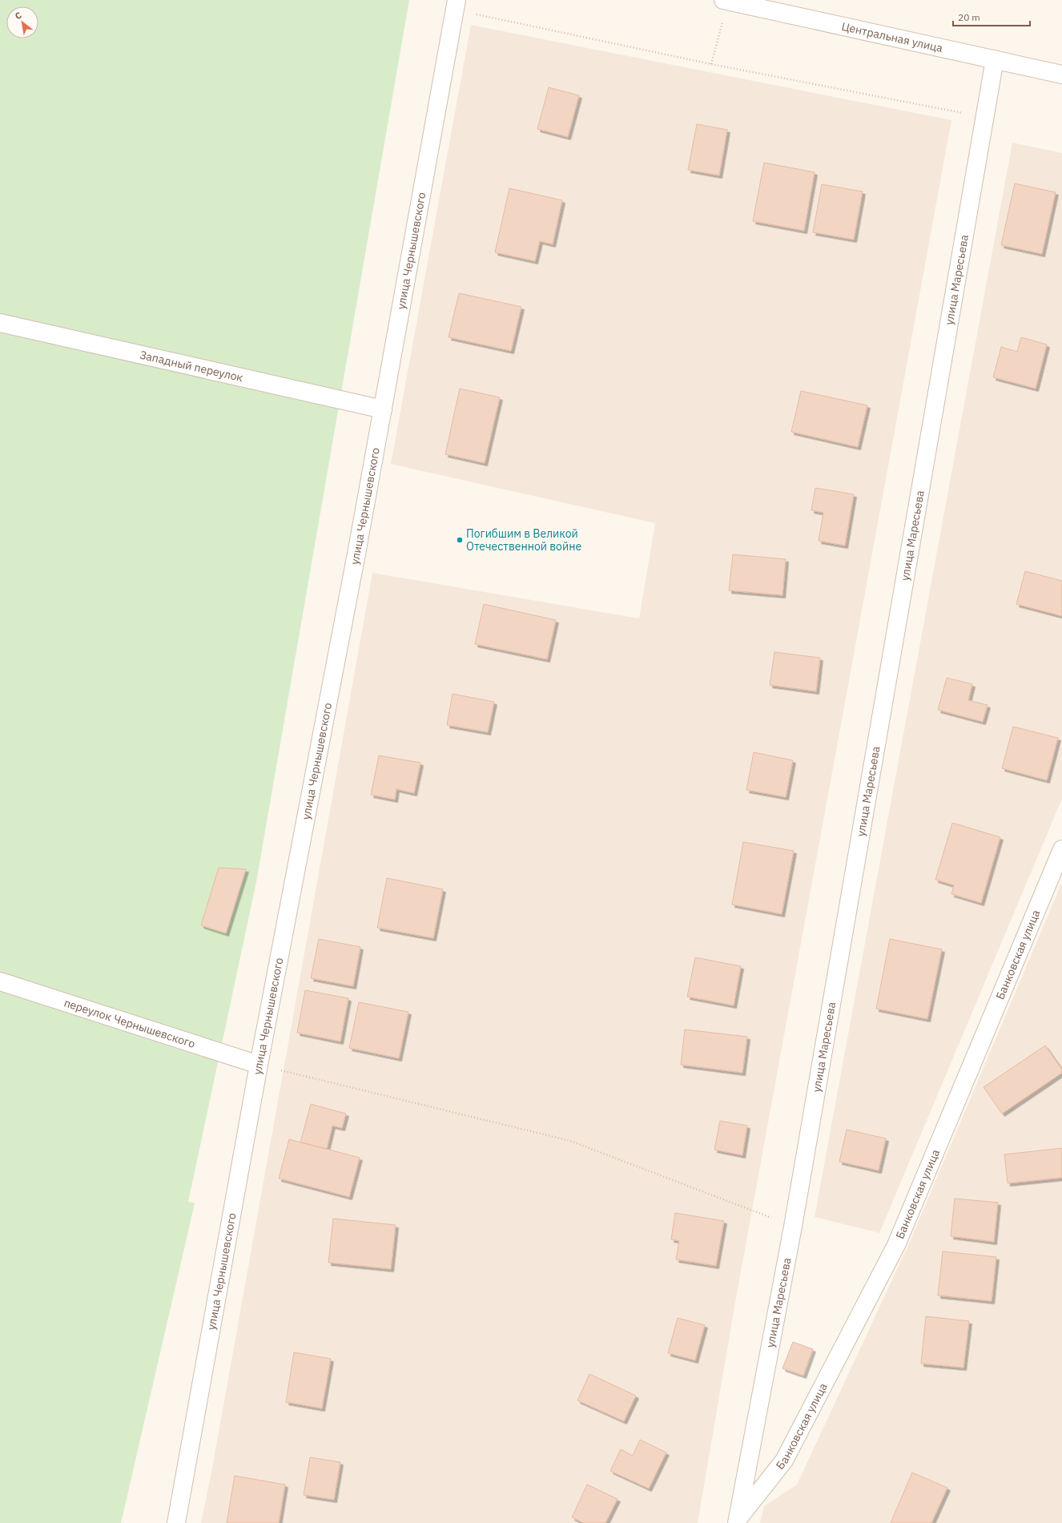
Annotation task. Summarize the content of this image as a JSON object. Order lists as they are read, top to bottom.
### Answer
{
  "streets": {
    "street": [
      "Центральная улица",
      "улица Чернышевского",
      "улица Маресьева",
      "Западный переулок",
      "Банковская улица",
      "переулок Чернышевского"
    ]
  },
  "crossings": [
    ["Центральная улица", "улица Маресьева"],
    ["улица Чернышевского", "Западный переулок"],
    ["улица Чернышевского", "переулок Чернышевского"],
    ["улица Маресьева", "Банковская улица"]
  ],
  "places": ["Погибшим в Великой Отечественной войне"],
  "scale_bar": "20 m",
  "north": "top left"
}
